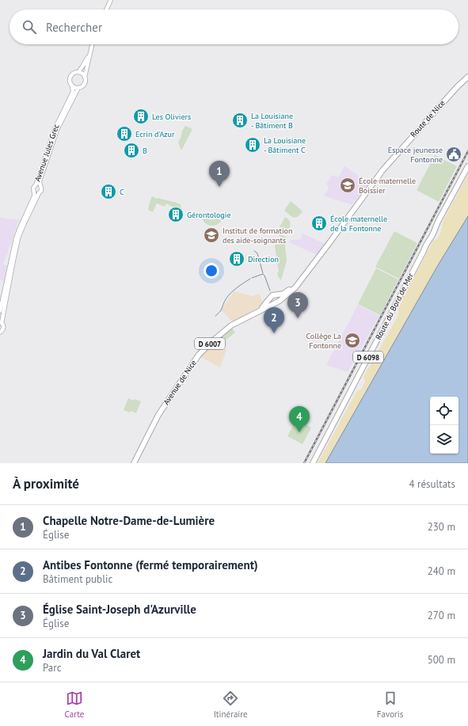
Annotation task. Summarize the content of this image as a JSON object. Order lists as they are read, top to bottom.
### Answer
{
  "streets": {
    "main road": [
      "Route de Nice",
      "Route du Bord de Mer",
      "D 6007",
      "D 6098",
      "Avenue de Nice"
    ],
    "street": ["Avenue Jules Grec"]
  },
  "crossings": [
    ["Route de Nice", "D 6007"],
    ["Route de Nice", "Avenue de Nice"],
    ["D 6007", "Avenue de Nice"]
  ],
  "places": {
    "building": [
      "Les Oliviers",
      "La Louisiane - Bâtiment B",
      "Ecrin d'Azur",
      "La Louisiane - Bâtiment C",
      "B",
      "C",
      "Gérontologie",
      "École maternelle de la Fontonne",
      "Direction"
    ],
    "public building": ["Espace jeunesse Fontonne"],
    "school or university": ["École maternelle Boissier", "Institut de formation des aide-soignants", "Collège La Fontonne"]
  },
  "page": {
    "search": "Rechercher",
    "pins": [
      "1",
      "3",
      "2",
      "4"
    ],
    "heading": ["À proximité", "4 résultats"],
    "list": [
      {
        "mark": "1",
        "name": "Chapelle Notre-Dame-de-Lumière",
        "note": "Église",
        "value": "230 m"
      },
      {
        "mark": "2",
        "name": "Antibes Fontonne (fermé temporairement)",
        "note": "Bâtiment public",
        "value": "240 m"
      },
      {
        "mark": "3",
        "name": "Église Saint-Joseph d'Azurville",
        "note": "Église",
        "value": "270 m"
      },
      {
        "mark": "4",
        "name": "Jardin du Val Claret",
        "note": "Parc",
        "value": "500 m"
      }
    ],
    "nav": ["Carte", "Itinéraire", "Favoris"]
  }
}
